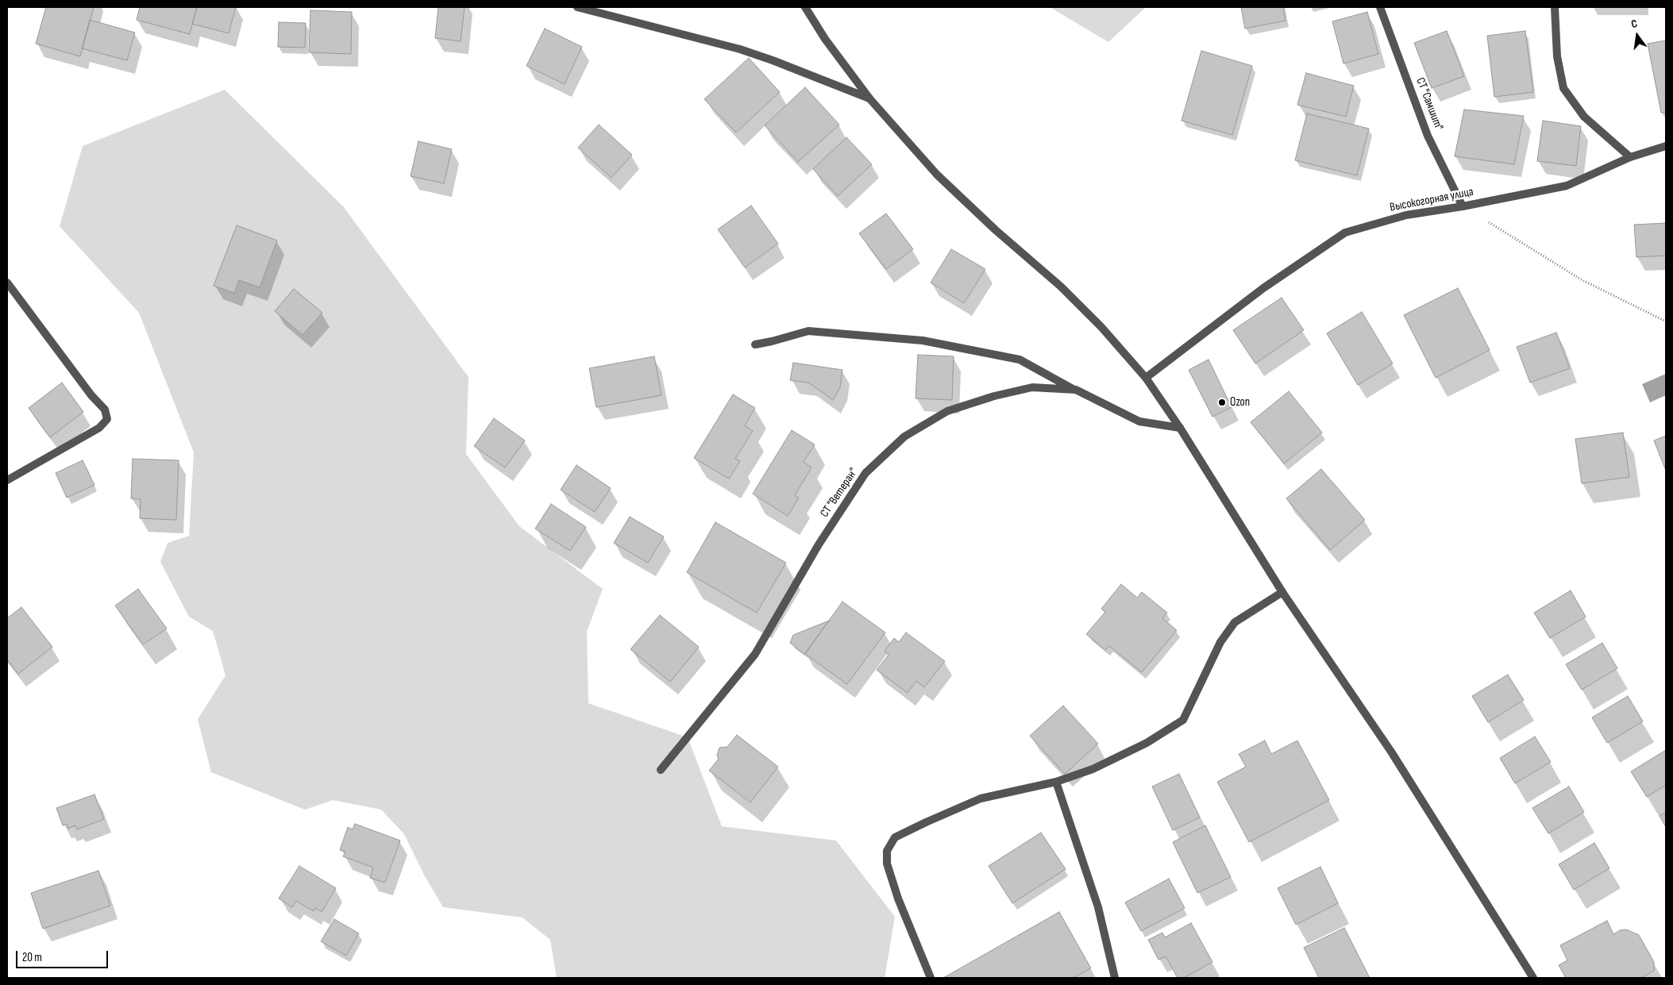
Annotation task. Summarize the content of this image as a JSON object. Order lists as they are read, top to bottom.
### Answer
{
  "streets": {
    "street": ["СТ \"Самшит\"", "Высокогорная улица", "СТ \"Ветеран\""]
  },
  "crossings": [
    ["СТ \"Самшит\"", "Высокогорная улица"]
  ],
  "places": ["Ozon"],
  "scale_bar": "20 m",
  "north": "top"
}
